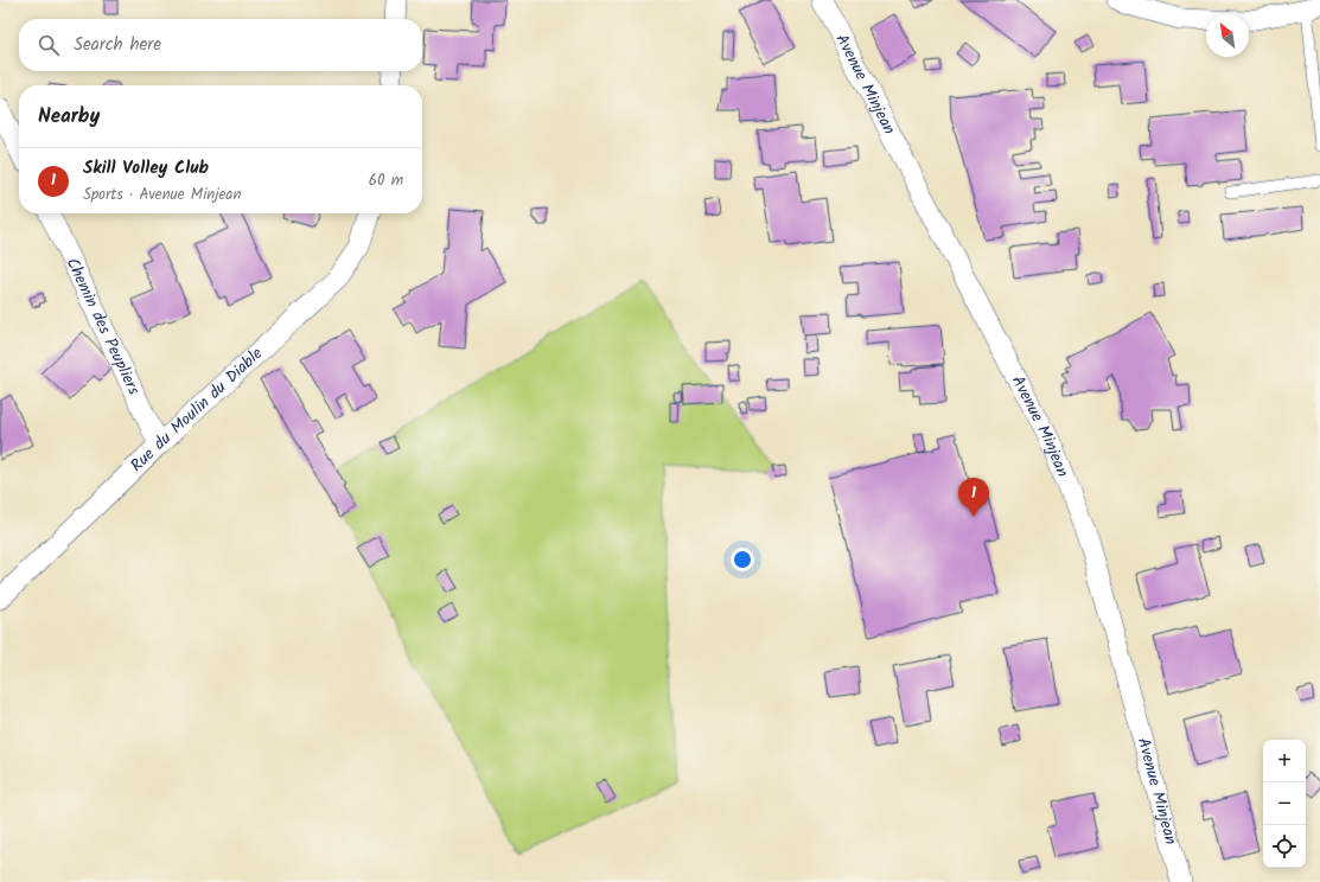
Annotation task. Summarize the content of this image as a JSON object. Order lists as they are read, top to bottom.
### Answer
{
  "streets": {
    "street": ["Avenue Minjean", "Chemin des Peupliers", "Rue du Moulin du Diable"]
  },
  "crossings": [
    ["Chemin des Peupliers", "Rue du Moulin du Diable"]
  ],
  "north": "top left",
  "page": {
    "search": "Search here",
    "heading": "Nearby",
    "list": [
      {
        "mark": "1",
        "name": "Skill Volley Club",
        "note": "Sports · Avenue Minjean",
        "value": "60 m"
      }
    ],
    "pins": "1",
    "map_buttons": ["+", "−"]
  }
}
